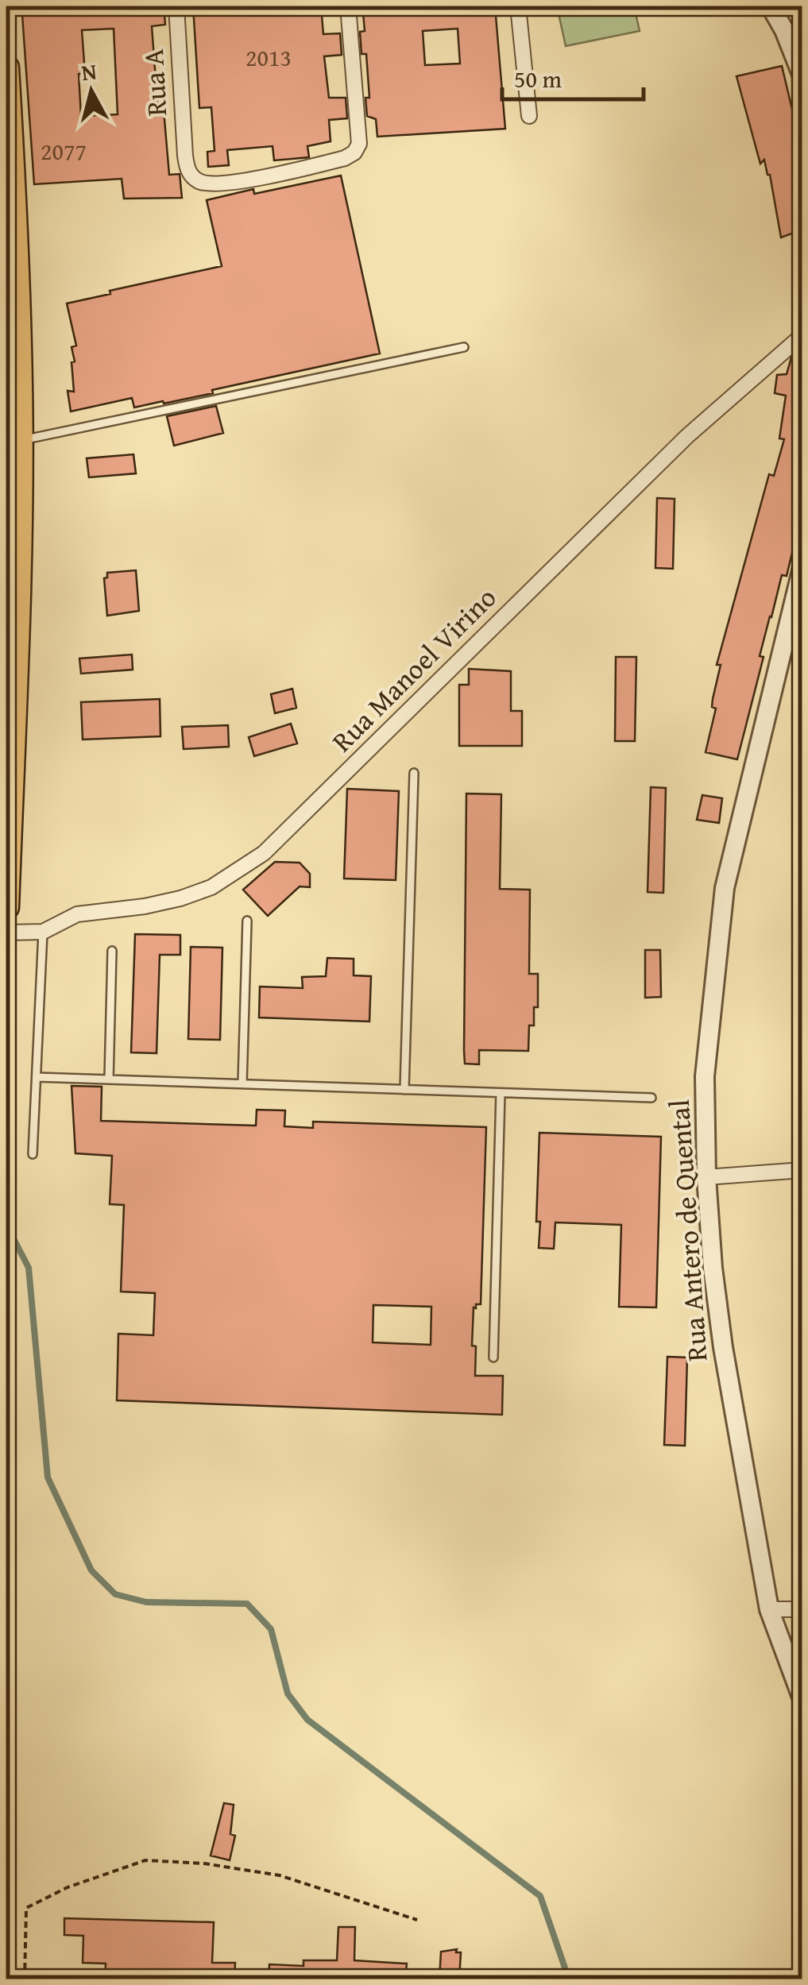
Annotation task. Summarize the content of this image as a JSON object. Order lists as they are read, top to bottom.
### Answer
{
  "streets": {
    "street": ["Rua A", "Rua Manoel Virino", "Rua Antero de Quental"]
  },
  "house_numbers": ["2013", "2077"],
  "scale_bar": "50 m",
  "north": "top"
}
